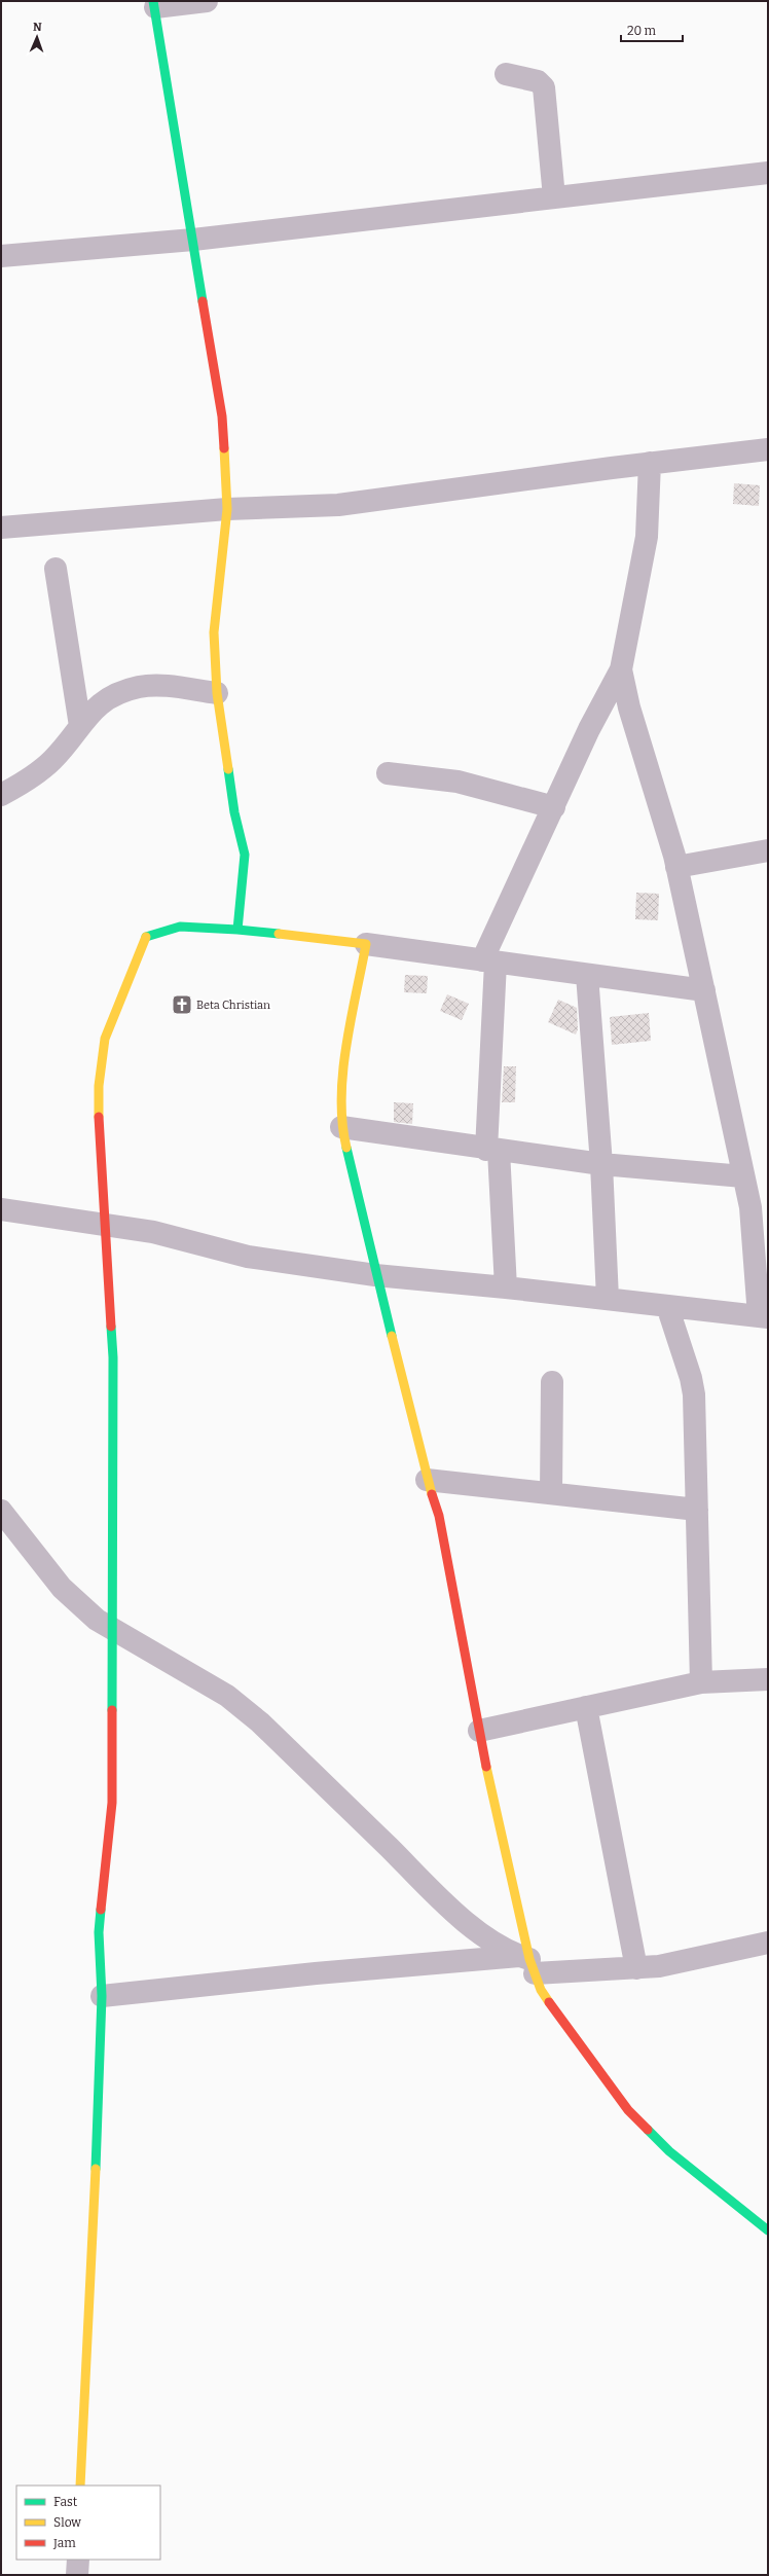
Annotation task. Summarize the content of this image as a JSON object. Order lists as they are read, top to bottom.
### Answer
{
  "places": {
    "church": ["Beta Christian"]
  },
  "legend": ["Fast", "Slow", "Jam"],
  "scale_bar": "20 m",
  "north": "top"
}
